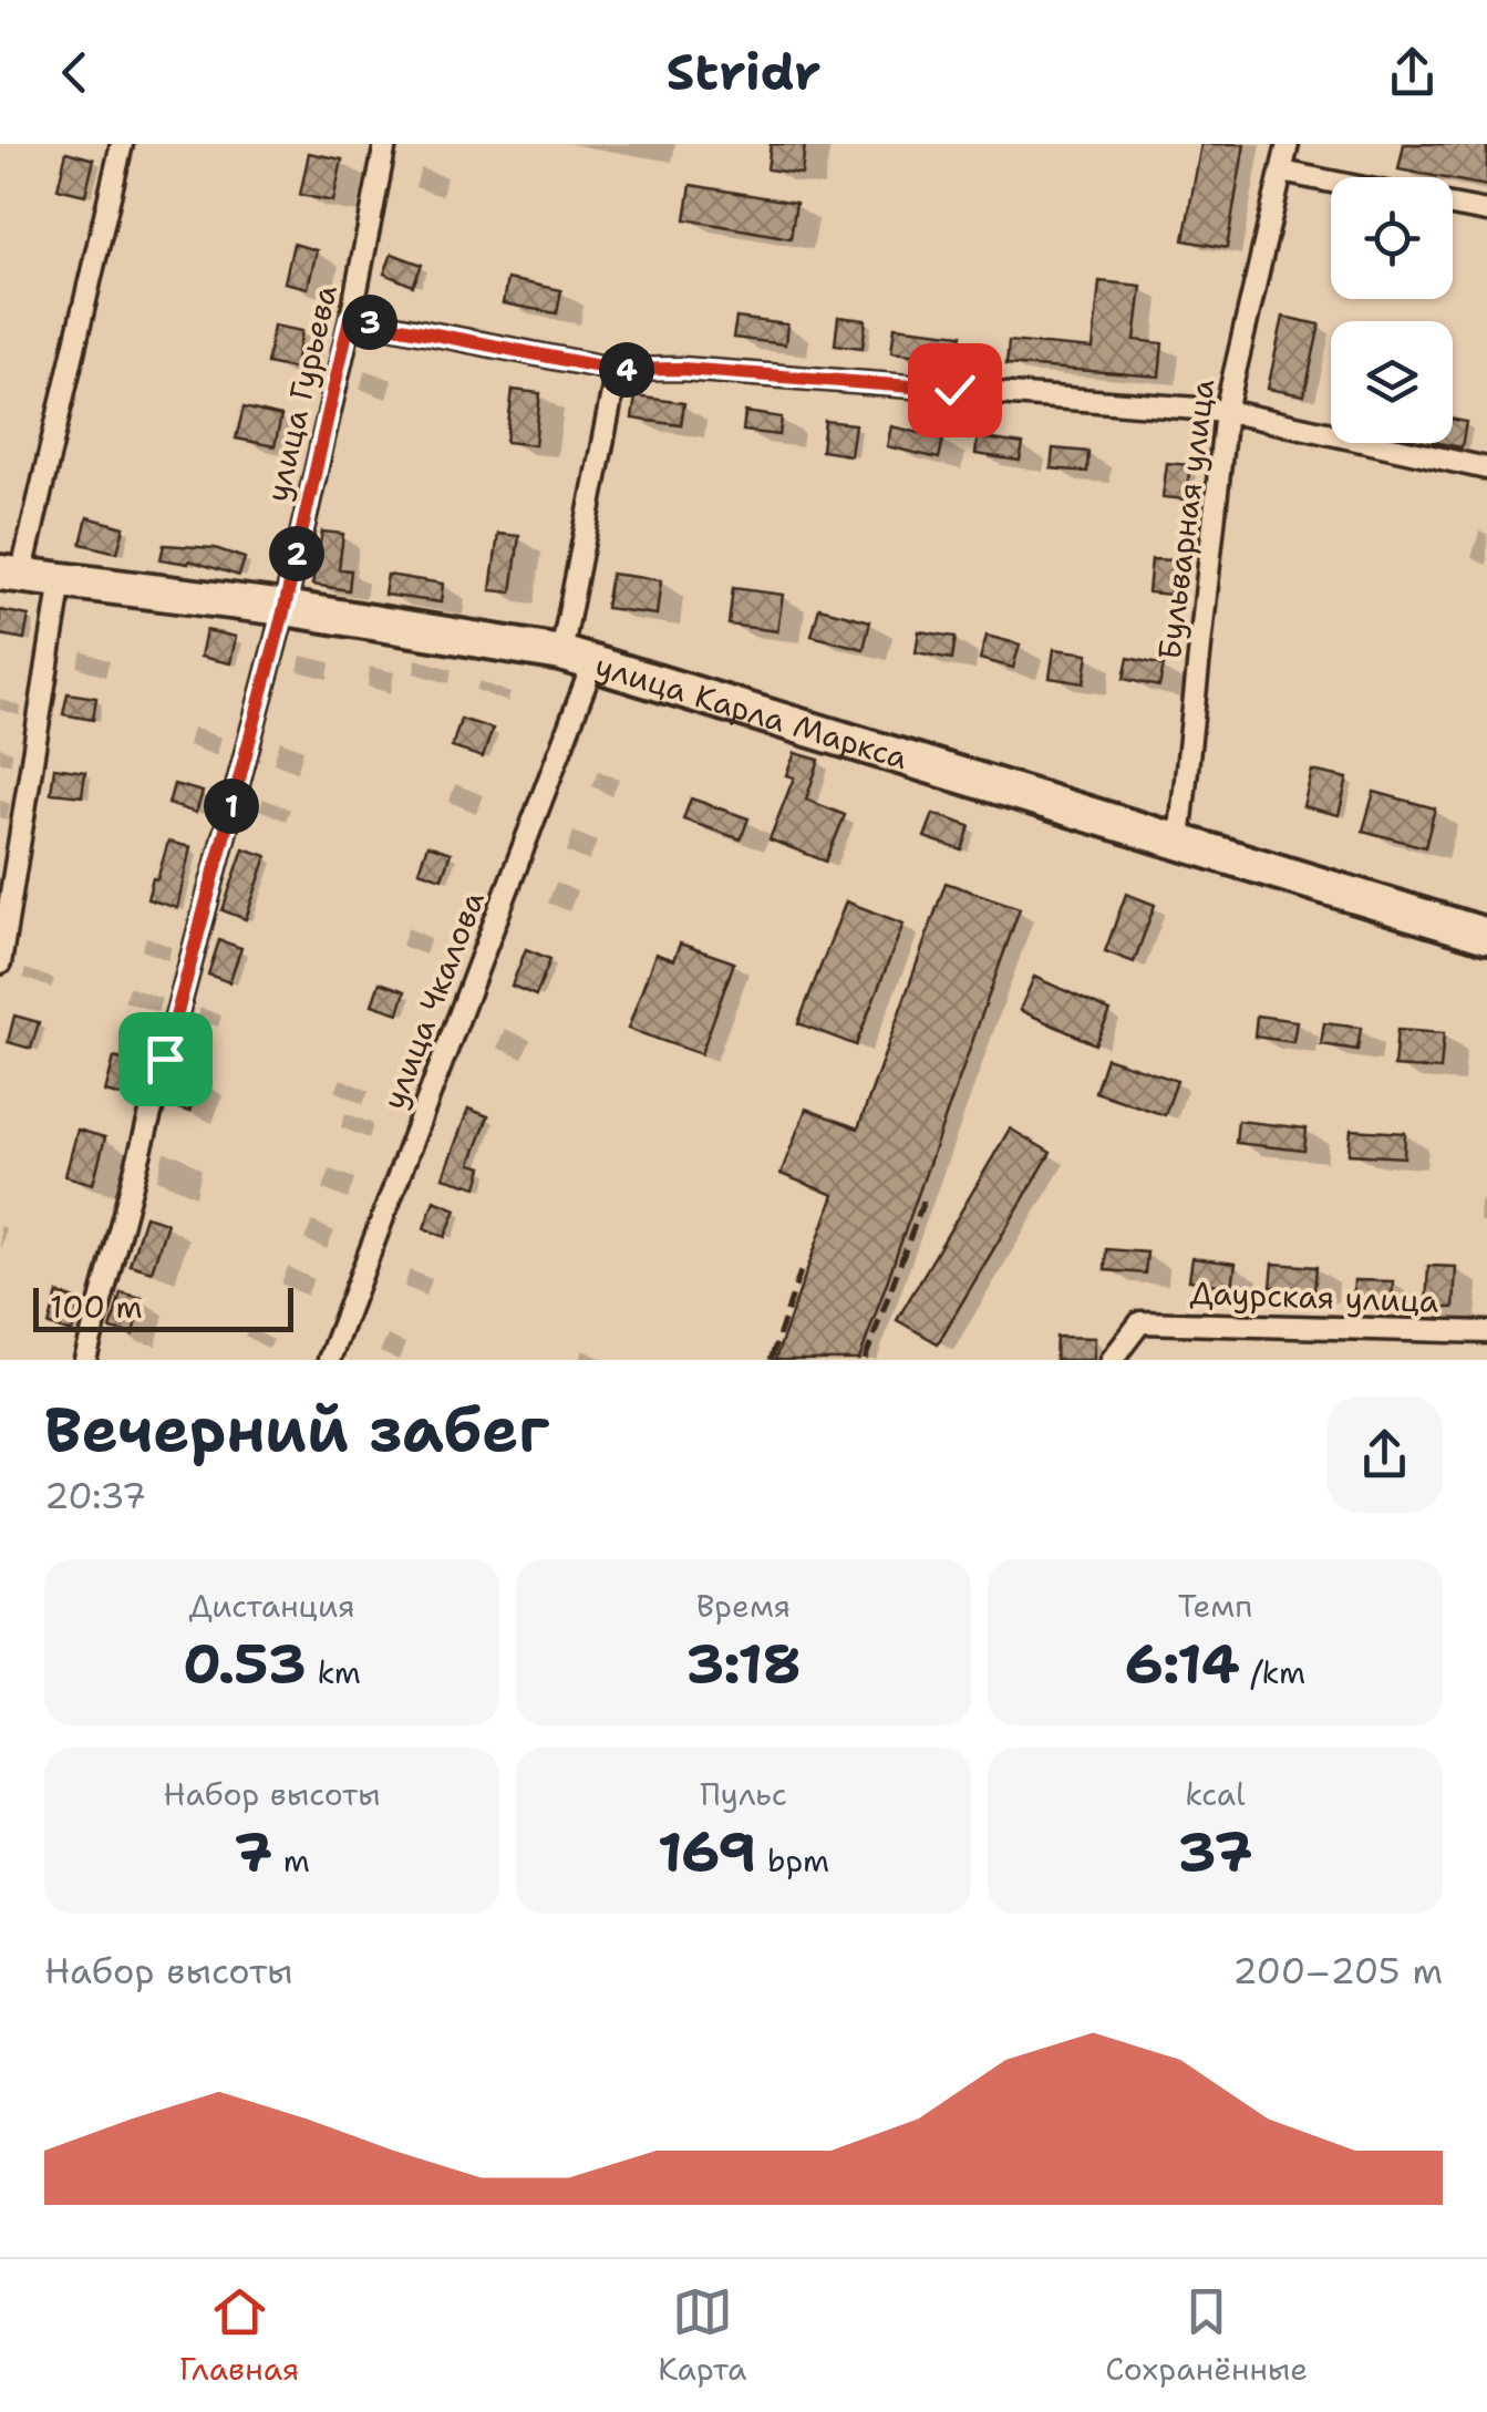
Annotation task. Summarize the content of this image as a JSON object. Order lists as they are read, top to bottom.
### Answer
{
  "streets": {
    "highway": ["улица Карла Маркса"],
    "street": [
      "улица Гурьева",
      "Бульварная улица",
      "улица Чкалова",
      "Даурская улица"
    ]
  },
  "crossings": [
    ["улица Гурьева", "улица Карла Маркса"],
    ["Бульварная улица", "улица Карла Маркса"],
    ["улица Карла Маркса", "улица Чкалова"]
  ],
  "scale_bar": "100 m",
  "page": {
    "header": "Stridr",
    "pins": [
      "3",
      "4",
      "2",
      "1"
    ],
    "scale": "100 m",
    "heading": ["Вечерний забег", "20:37"],
    "stats": [
      ["Дистанция", "0.53 km"],
      ["Время", "3:18"],
      ["Темп", "6:14 /km"],
      ["Набор высоты", "7 m"],
      ["Пульс", "169 bpm"],
      ["kcal", "37"]
    ],
    "chart": ["Набор высоты", "200–205 m"],
    "tabs": ["Главная", "Карта", "Сохранённые"]
  }
}
